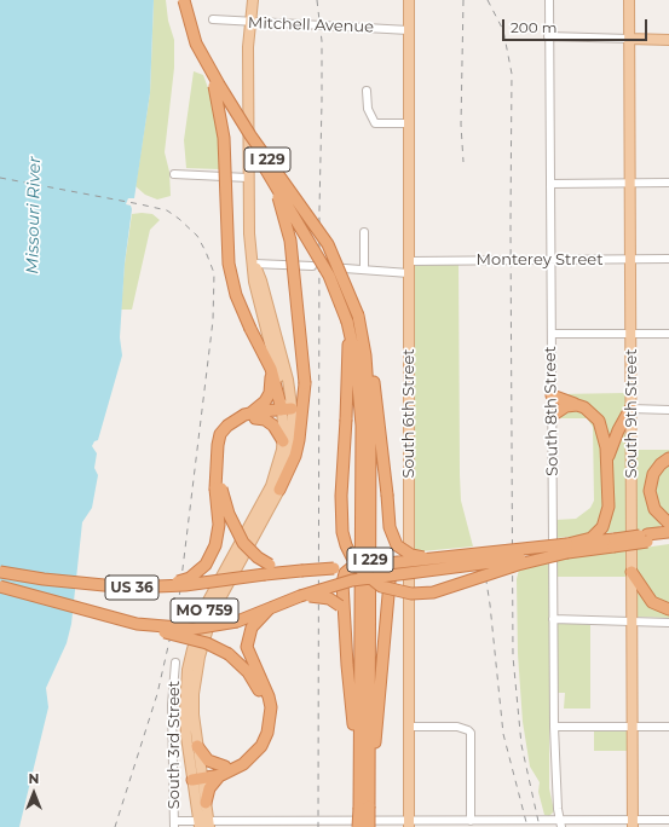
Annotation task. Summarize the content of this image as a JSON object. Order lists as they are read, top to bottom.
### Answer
{
  "streets": {
    "highway": ["I 229", "US 36"],
    "main road": ["South 6th Street", "South 9th Street", "MO 759"],
    "street": [
      "Mitchell Avenue",
      "Monterey Street",
      "South 8th Street",
      "South 3rd Street"
    ]
  },
  "crossings": [
    ["Mitchell Avenue", "South 6th Street"],
    ["Monterey Street", "South 8th Street"],
    ["Monterey Street", "South 6th Street"],
    ["Monterey Street", "South 9th Street"]
  ],
  "water": ["Missouri River"],
  "scale_bar": "200 m",
  "north": "top"
}
